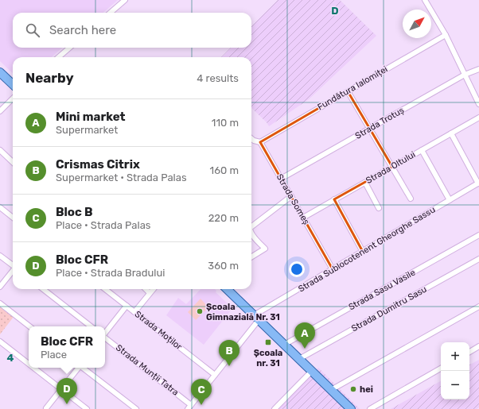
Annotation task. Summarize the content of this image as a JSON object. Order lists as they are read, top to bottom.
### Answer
{
  "streets": {
    "street": [
      "Fundătura Ialomiței",
      "Strada Trotuș",
      "Strada Oltului",
      "Strada Someș",
      "Strada Sublocotenent Gheorghe Sassu",
      "Strada Sasu Vasile",
      "Strada Dumitru Sasu",
      "Strada Moților",
      "Strada Munții Tatra"
    ]
  },
  "crossings": [
    ["Fundătura Ialomiței", "Strada Someș"],
    ["Strada Trotuș", "Strada Someș"],
    ["Strada Oltului", "Strada Someș"],
    ["Strada Someș", "Strada Sublocotenent Gheorghe Sassu"]
  ],
  "places": {
    "other": ["Școala Gimnazială Nr. 31", "hei"],
    "transit": ["Școala nr. 31"]
  },
  "north": "top right",
  "page": {
    "search": "Search here",
    "heading": ["Nearby", "4 results"],
    "list": [
      {
        "mark": "A",
        "name": "Mini market",
        "note": "Supermarket",
        "value": "110 m"
      },
      {
        "mark": "B",
        "name": "Crismas Citrix",
        "note": "Supermarket · Strada Palas",
        "value": "160 m"
      },
      {
        "mark": "C",
        "name": "Bloc B",
        "note": "Place · Strada Palas",
        "value": "220 m"
      },
      {
        "mark": "D",
        "name": "Bloc CFR",
        "note": "Place · Strada Bradului",
        "value": "360 m"
      }
    ],
    "pins": [
      "A",
      "B",
      "D",
      "C"
    ],
    "popup": ["Bloc CFR", "Place"],
    "map_buttons": ["+", "−"]
  },
  "grid": {
    "columns": ["D"],
    "rows": ["4"]
  }
}
